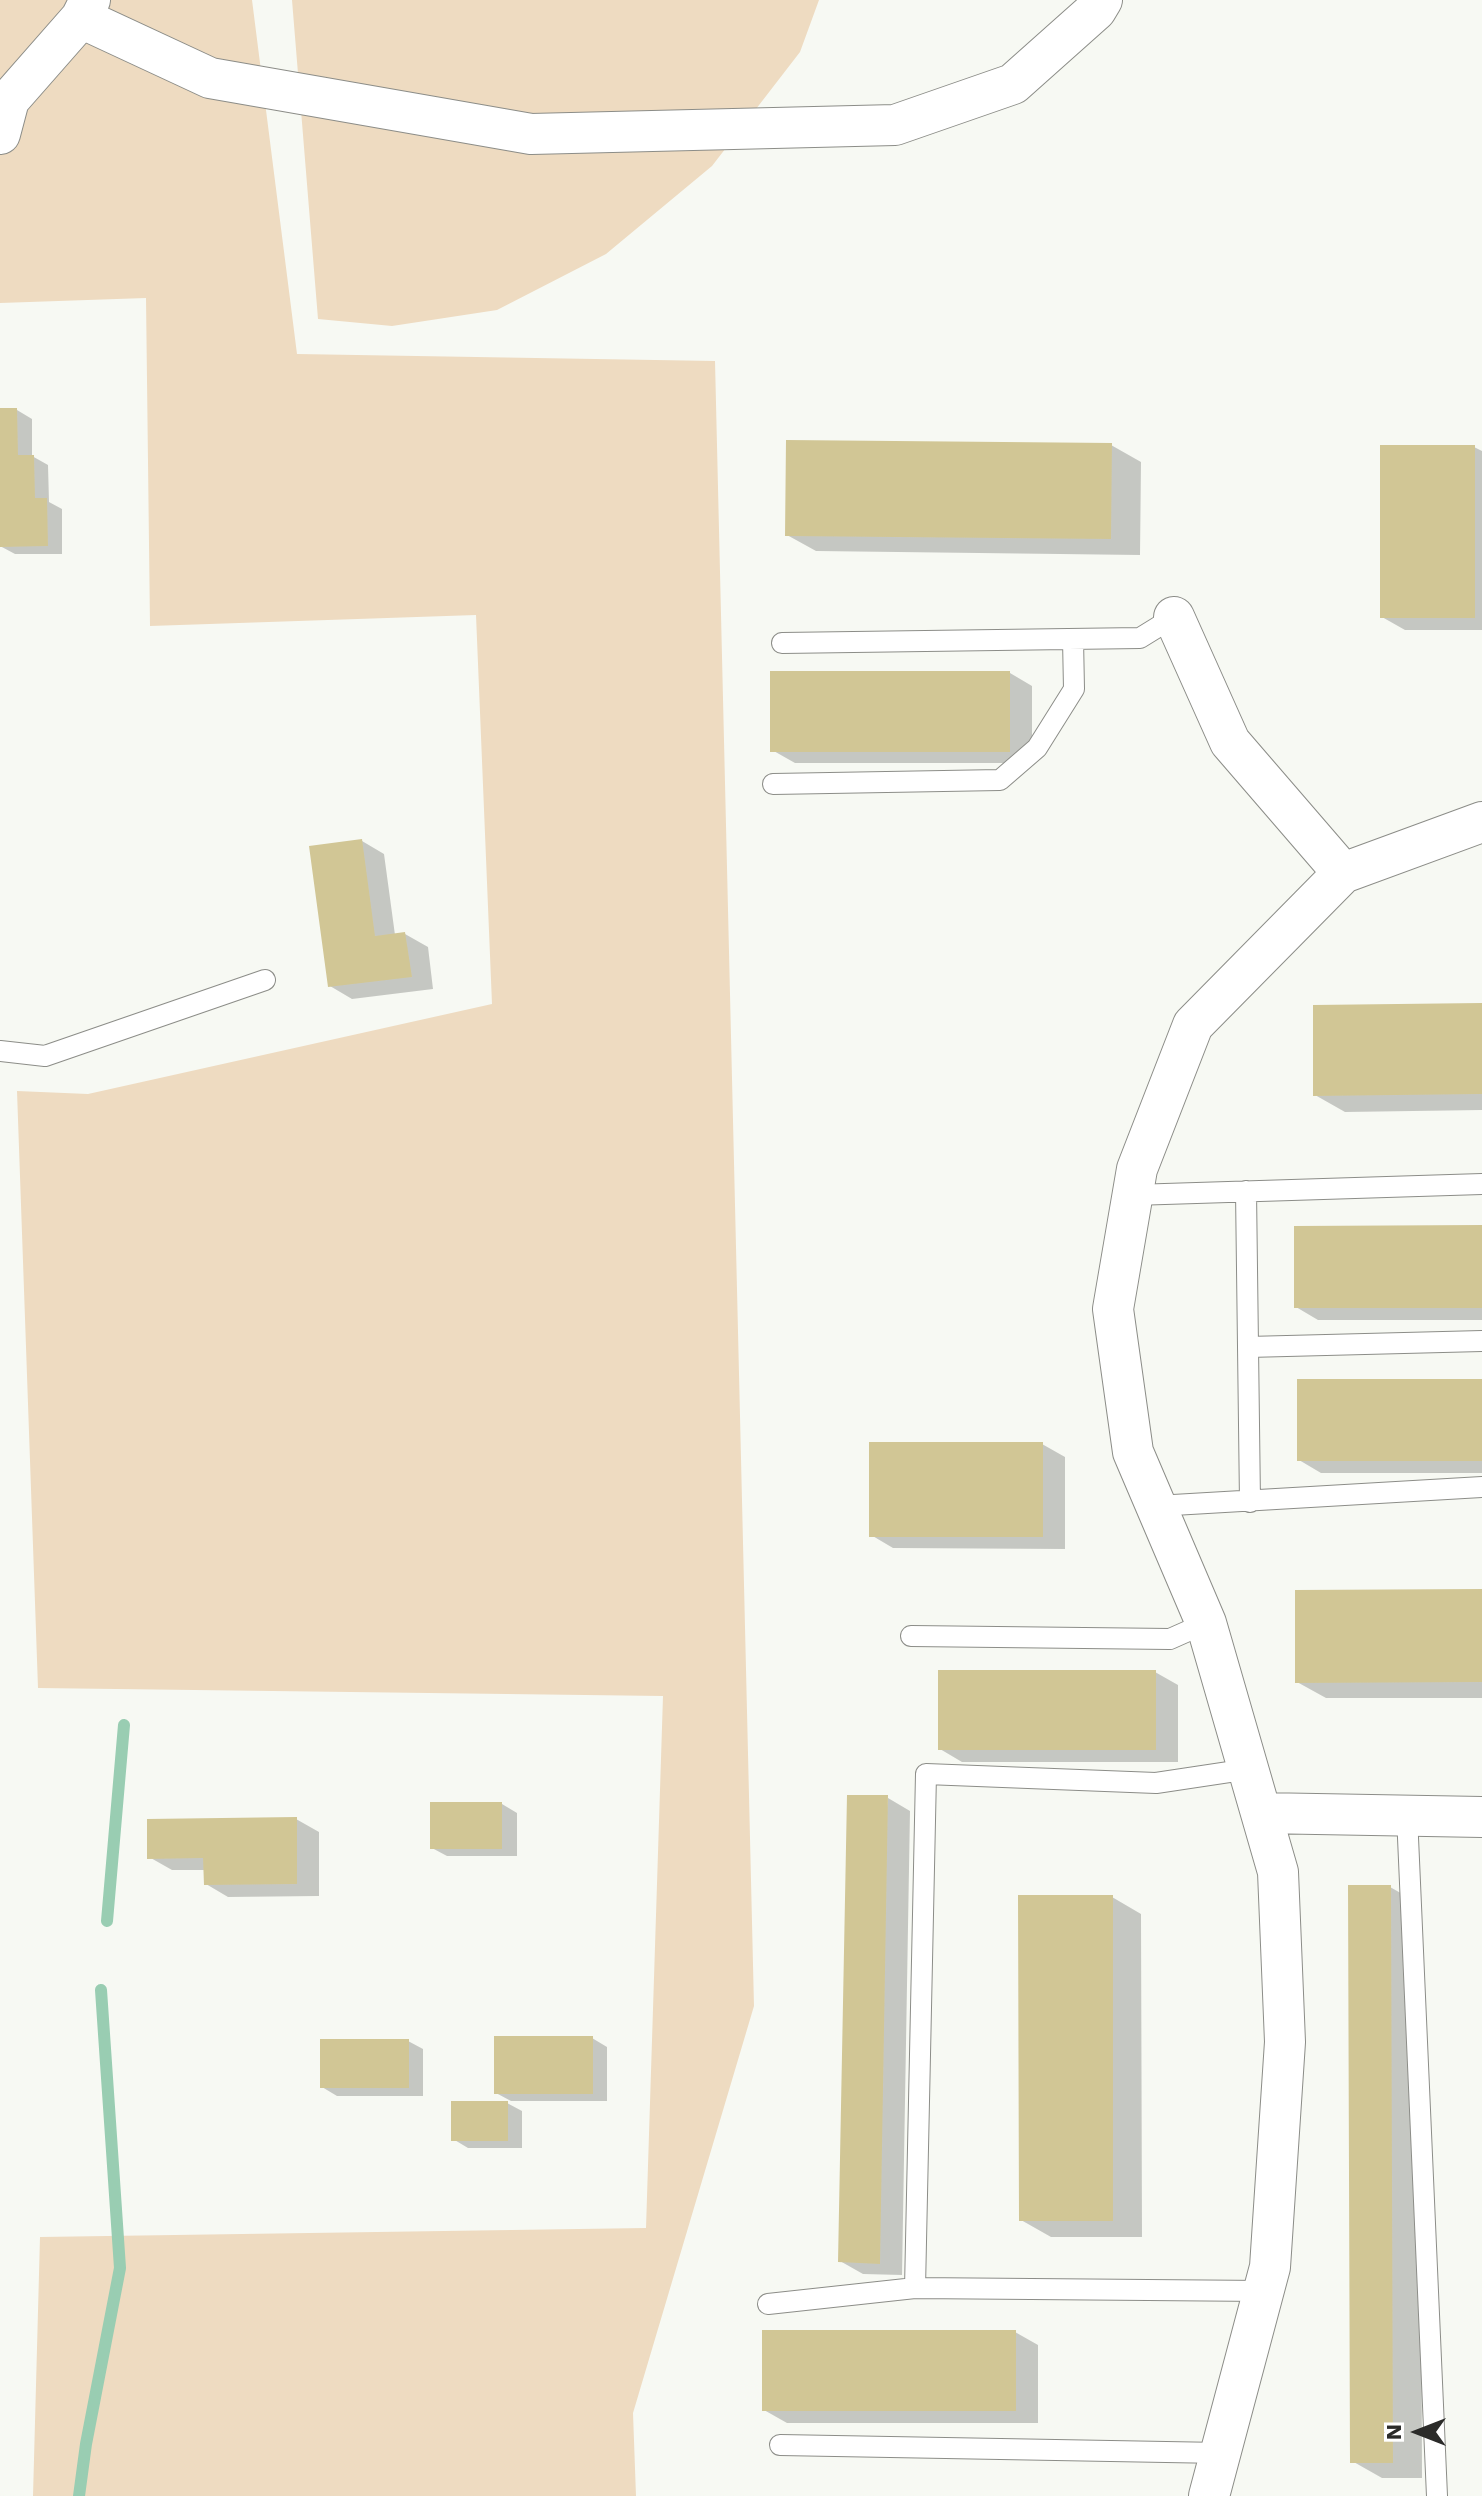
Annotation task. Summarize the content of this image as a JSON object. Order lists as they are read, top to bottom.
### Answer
{
  "north": "left"
}
